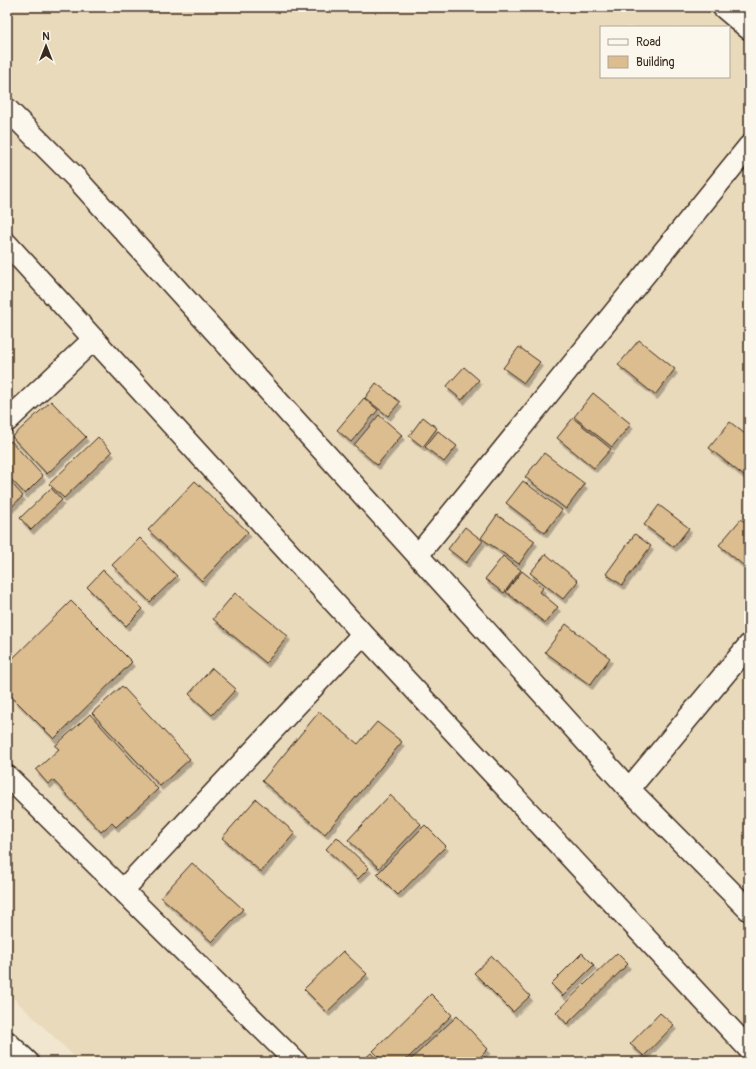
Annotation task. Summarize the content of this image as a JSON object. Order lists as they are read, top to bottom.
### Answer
{
  "legend": ["Road", "Building"],
  "north": "top"
}
